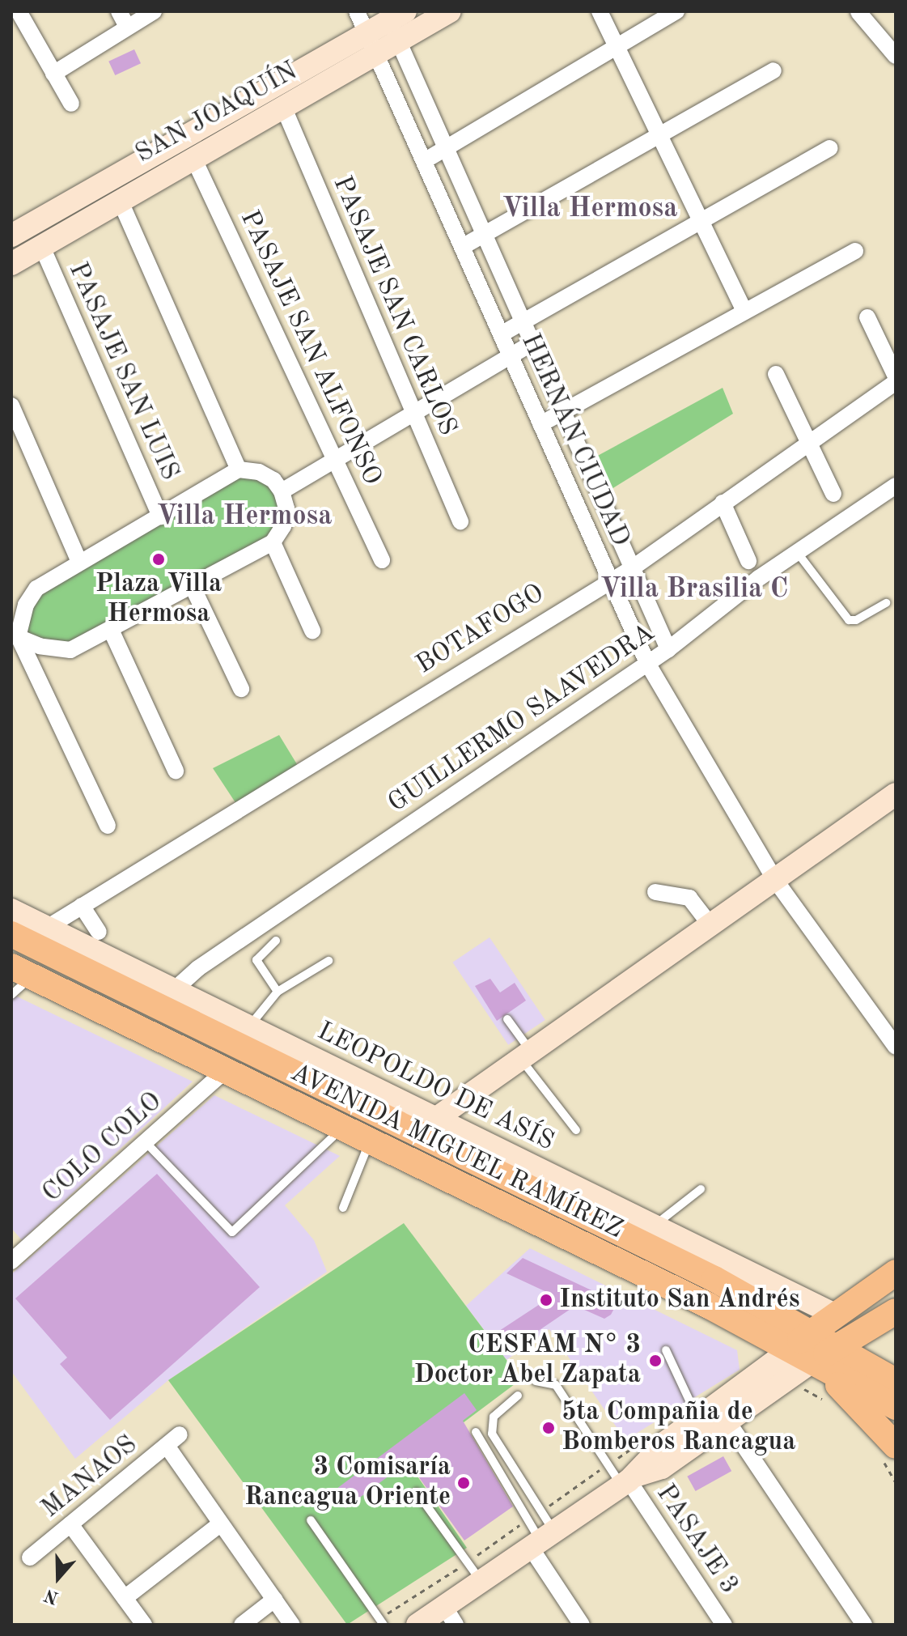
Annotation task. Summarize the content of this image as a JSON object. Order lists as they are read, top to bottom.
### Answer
{
  "streets": {
    "main road": ["AVENIDA MIGUEL RAMÍREZ"],
    "street": [
      "SAN JOAQUÍN",
      "PASAJE SAN CARLOS",
      "PASAJE SAN ALFONSO",
      "PASAJE SAN LUIS",
      "HERNÁN CIUDAD",
      "BOTAFOGO",
      "GUILLERMO SAAVEDRA",
      "LEOPOLDO DE ASÍS",
      "COLO COLO",
      "MANAOS",
      "PASAJE 3"
    ]
  },
  "crossings": [
    ["SAN JOAQUÍN", "PASAJE SAN CARLOS"],
    ["SAN JOAQUÍN", "PASAJE SAN ALFONSO"],
    ["SAN JOAQUÍN", "PASAJE SAN LUIS"],
    ["SAN JOAQUÍN", "HERNÁN CIUDAD"],
    ["HERNÁN CIUDAD", "BOTAFOGO"],
    ["HERNÁN CIUDAD", "GUILLERMO SAAVEDRA"],
    ["BOTAFOGO", "LEOPOLDO DE ASÍS"],
    ["GUILLERMO SAAVEDRA", "LEOPOLDO DE ASÍS"],
    ["COLO COLO", "AVENIDA MIGUEL RAMÍREZ"]
  ],
  "districts": ["Villa Hermosa", "Villa Hermosa", "Villa Brasilia C"],
  "places": [
    "Plaza Villa Hermosa",
    "Instituto San Andrés",
    "CESFAM N° 3 Doctor Abel Zapata",
    "5ta Compañia de Bomberos Rancagua",
    "3 Comisaría Rancagua Oriente"
  ],
  "north": "bottom"
}
